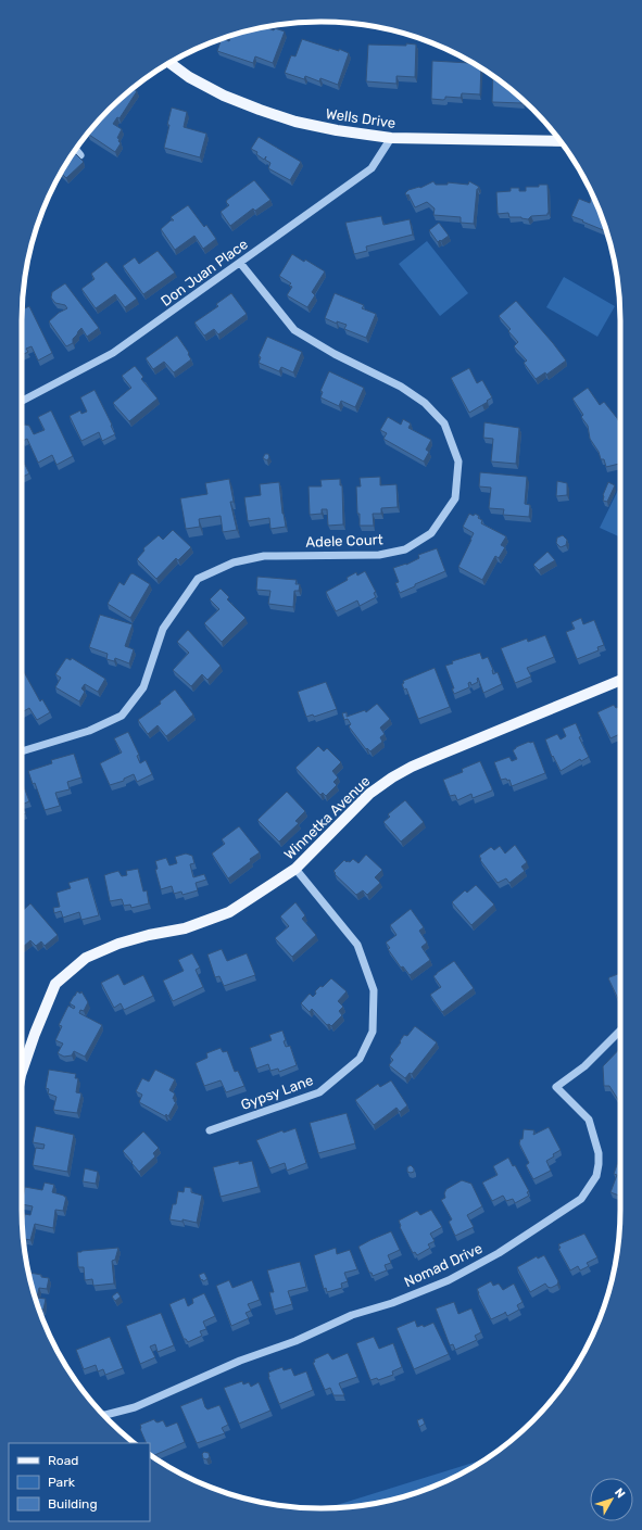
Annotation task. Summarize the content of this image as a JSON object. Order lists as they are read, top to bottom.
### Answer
{
  "streets": {
    "main road": ["Wells Drive", "Winnetka Avenue"],
    "street": [
      "Don Juan Place",
      "Adele Court",
      "Gypsy Lane",
      "Nomad Drive"
    ]
  },
  "crossings": [
    ["Wells Drive", "Don Juan Place"],
    ["Don Juan Place", "Adele Court"],
    ["Winnetka Avenue", "Gypsy Lane"]
  ],
  "legend": ["Road", "Park", "Building"],
  "north": "top right"
}
